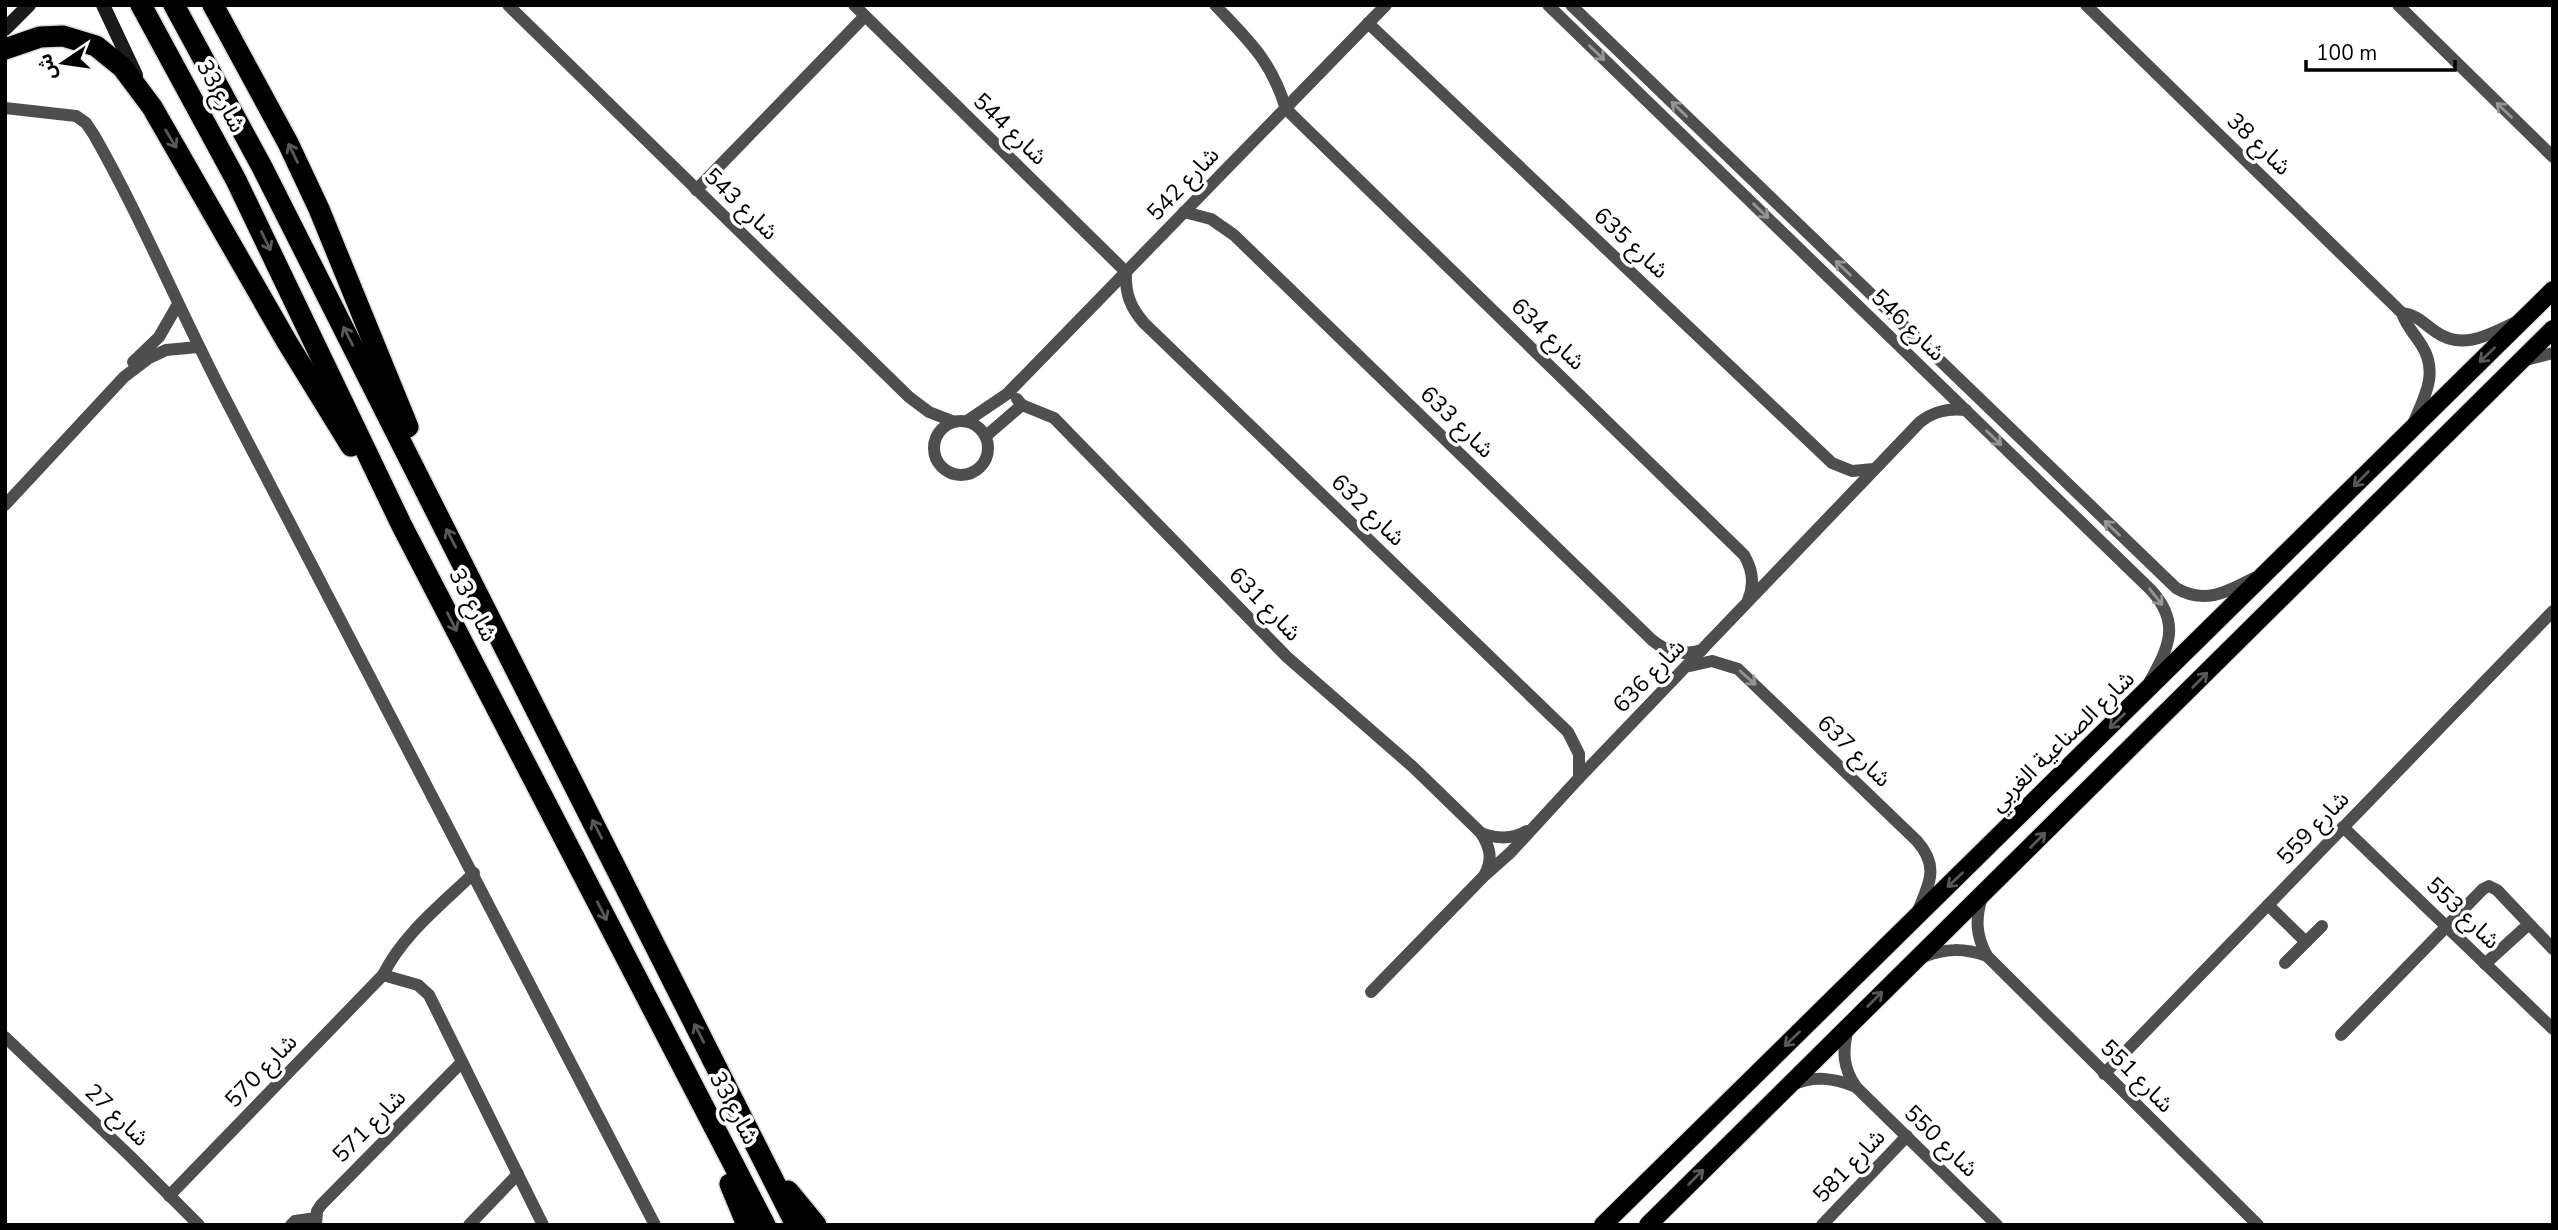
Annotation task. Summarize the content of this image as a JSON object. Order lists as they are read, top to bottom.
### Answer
{
  "streets": {
    "highway": ["شارع 33"],
    "main road": ["شارع الصناعية الغربي"],
    "street": [
      "شارع 544",
      "شارع 38",
      "شارع 542",
      "شارع 543",
      "شارع 635",
      "شارع 546",
      "شارع 634",
      "شارع 633",
      "شارع 632",
      "شارع 631",
      "شارع 636",
      "شارع 637",
      "شارع 559",
      "شارع 553",
      "شارع 570",
      "شارع 551",
      "شارع 27",
      "شارع 571",
      "شارع 550",
      "شارع 581"
    ]
  },
  "crossings": [
    ["شارع 544", "شارع 542"],
    ["شارع 544", "شارع 632"],
    ["شارع 38", "شارع الصناعية الغربي"],
    ["شارع 542", "شارع 543"],
    ["شارع 542", "شارع 635"],
    ["شارع 542", "شارع 634"],
    ["شارع 542", "شارع 633"],
    ["شارع 542", "شارع 632"],
    ["شارع 635", "شارع 636"],
    ["شارع 546", "شارع 636"],
    ["شارع 546", "شارع الصناعية الغربي"],
    ["شارع 634", "شارع 636"],
    ["شارع 633", "شارع 636"],
    ["شارع 632", "شارع 636"],
    ["شارع 636", "شارع 637"],
    ["شارع الصناعية الغربي", "شارع 637"],
    ["شارع 559", "شارع 553"],
    ["شارع 559", "شارع 551"],
    ["شارع 570", "شارع 27"],
    ["شارع 550", "شارع 581"]
  ],
  "one_way": ["شارع 637"],
  "scale_bar": "100 m",
  "north": "left"
}
